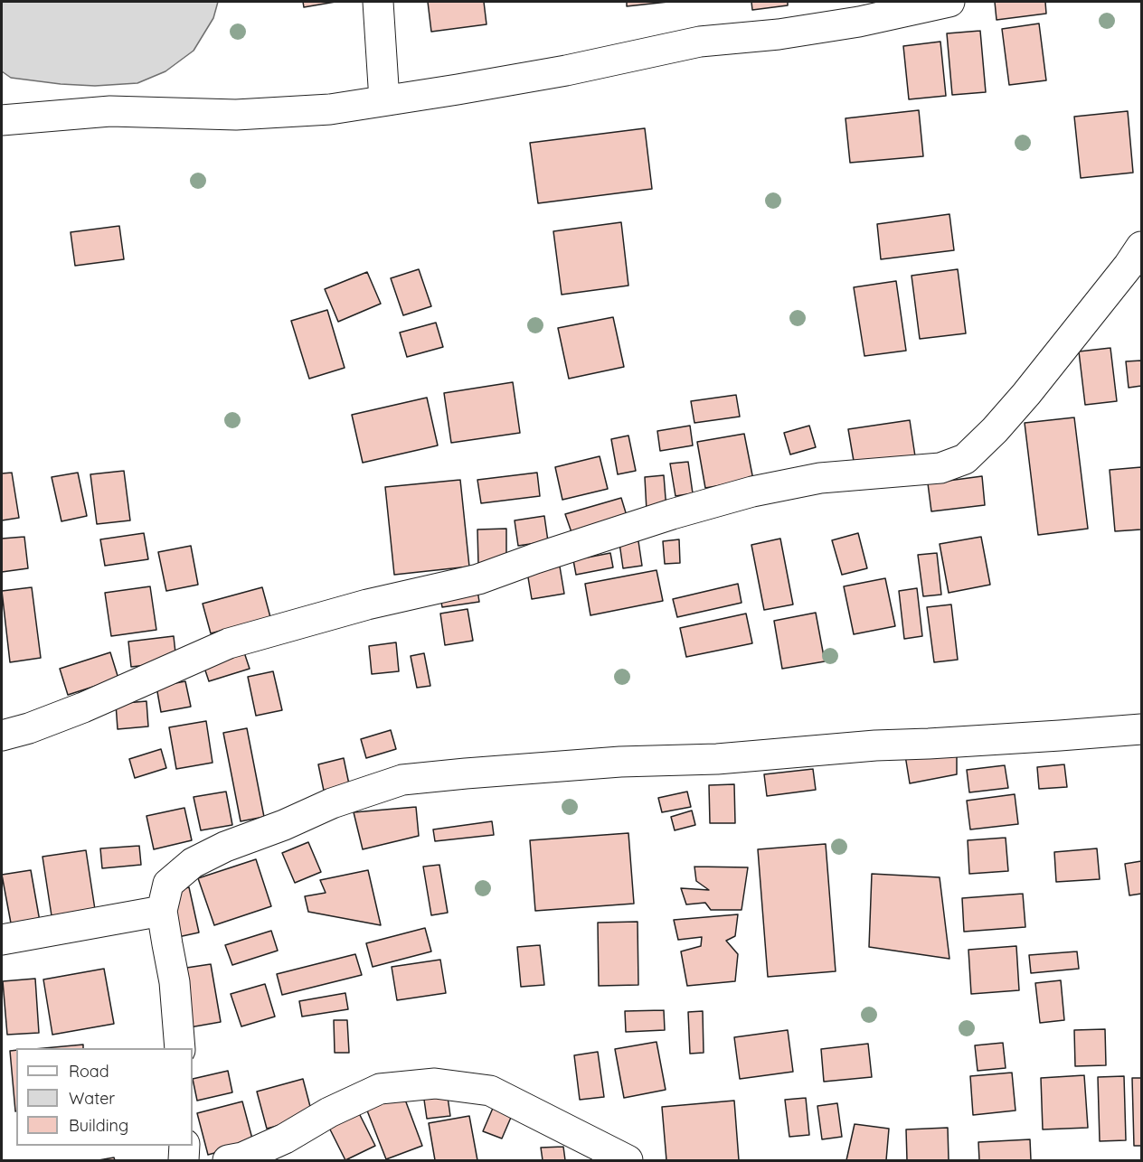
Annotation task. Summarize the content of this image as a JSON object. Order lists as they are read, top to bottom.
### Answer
{
  "legend": ["Road", "Water", "Building"]
}
